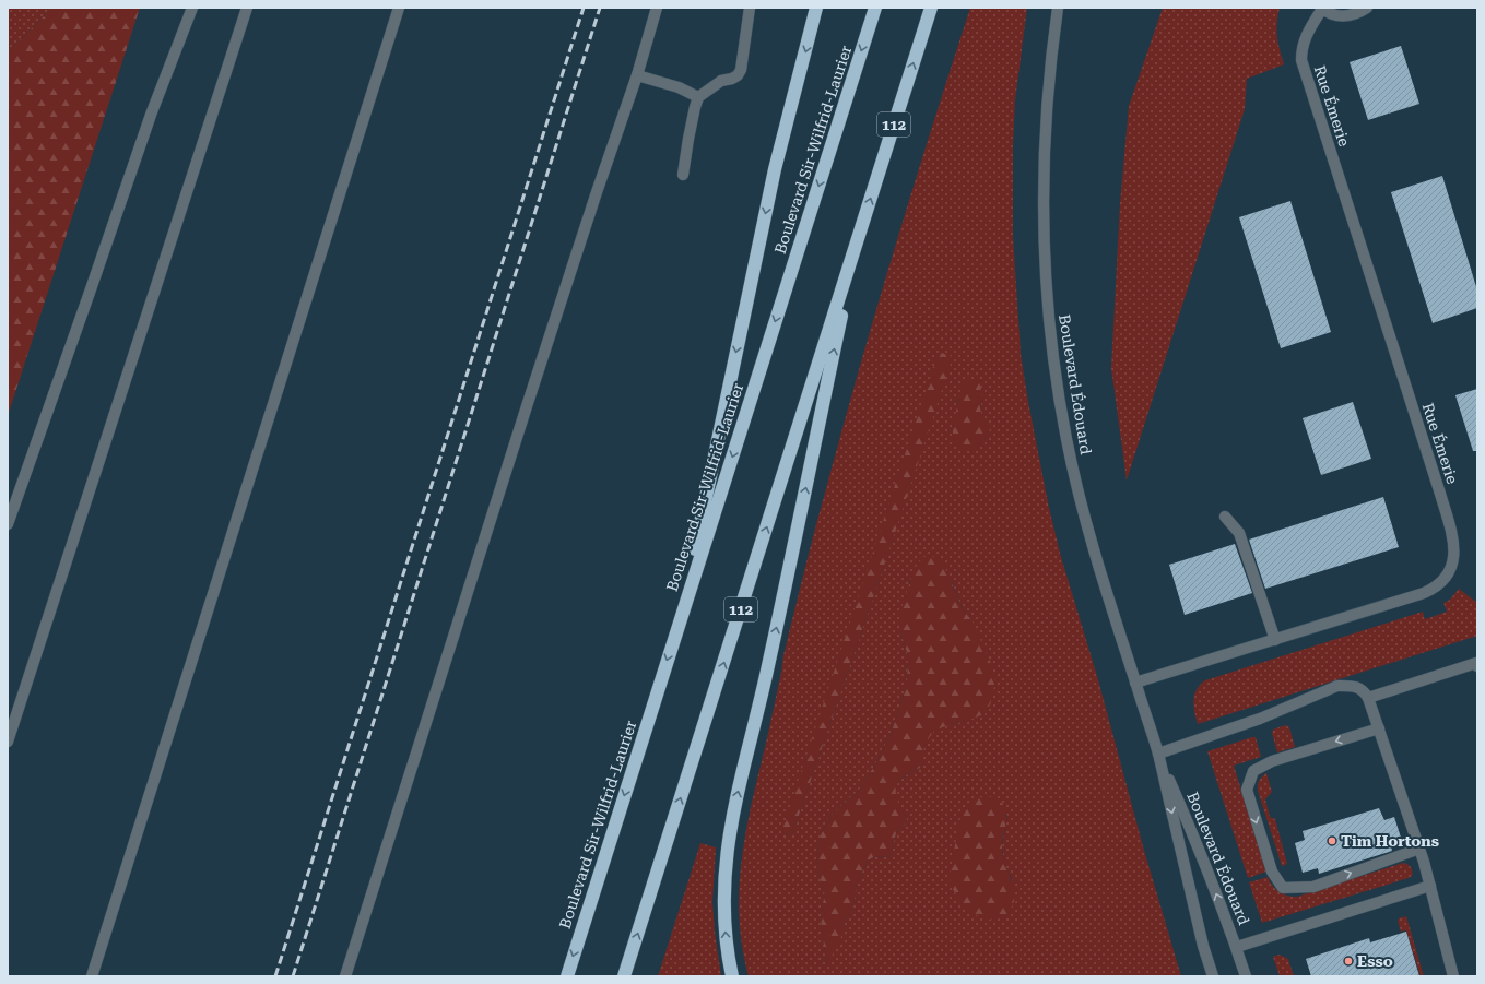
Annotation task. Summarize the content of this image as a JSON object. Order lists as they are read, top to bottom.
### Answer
{
  "streets": {
    "highway": ["112", "Boulevard Sir-Wilfrid-Laurier"],
    "street": ["Rue Émerie", "Boulevard Édouard"]
  },
  "crossings": [
    ["Rue Émerie", "Boulevard Édouard"]
  ],
  "places": ["Tim Hortons", "Esso"]
}
